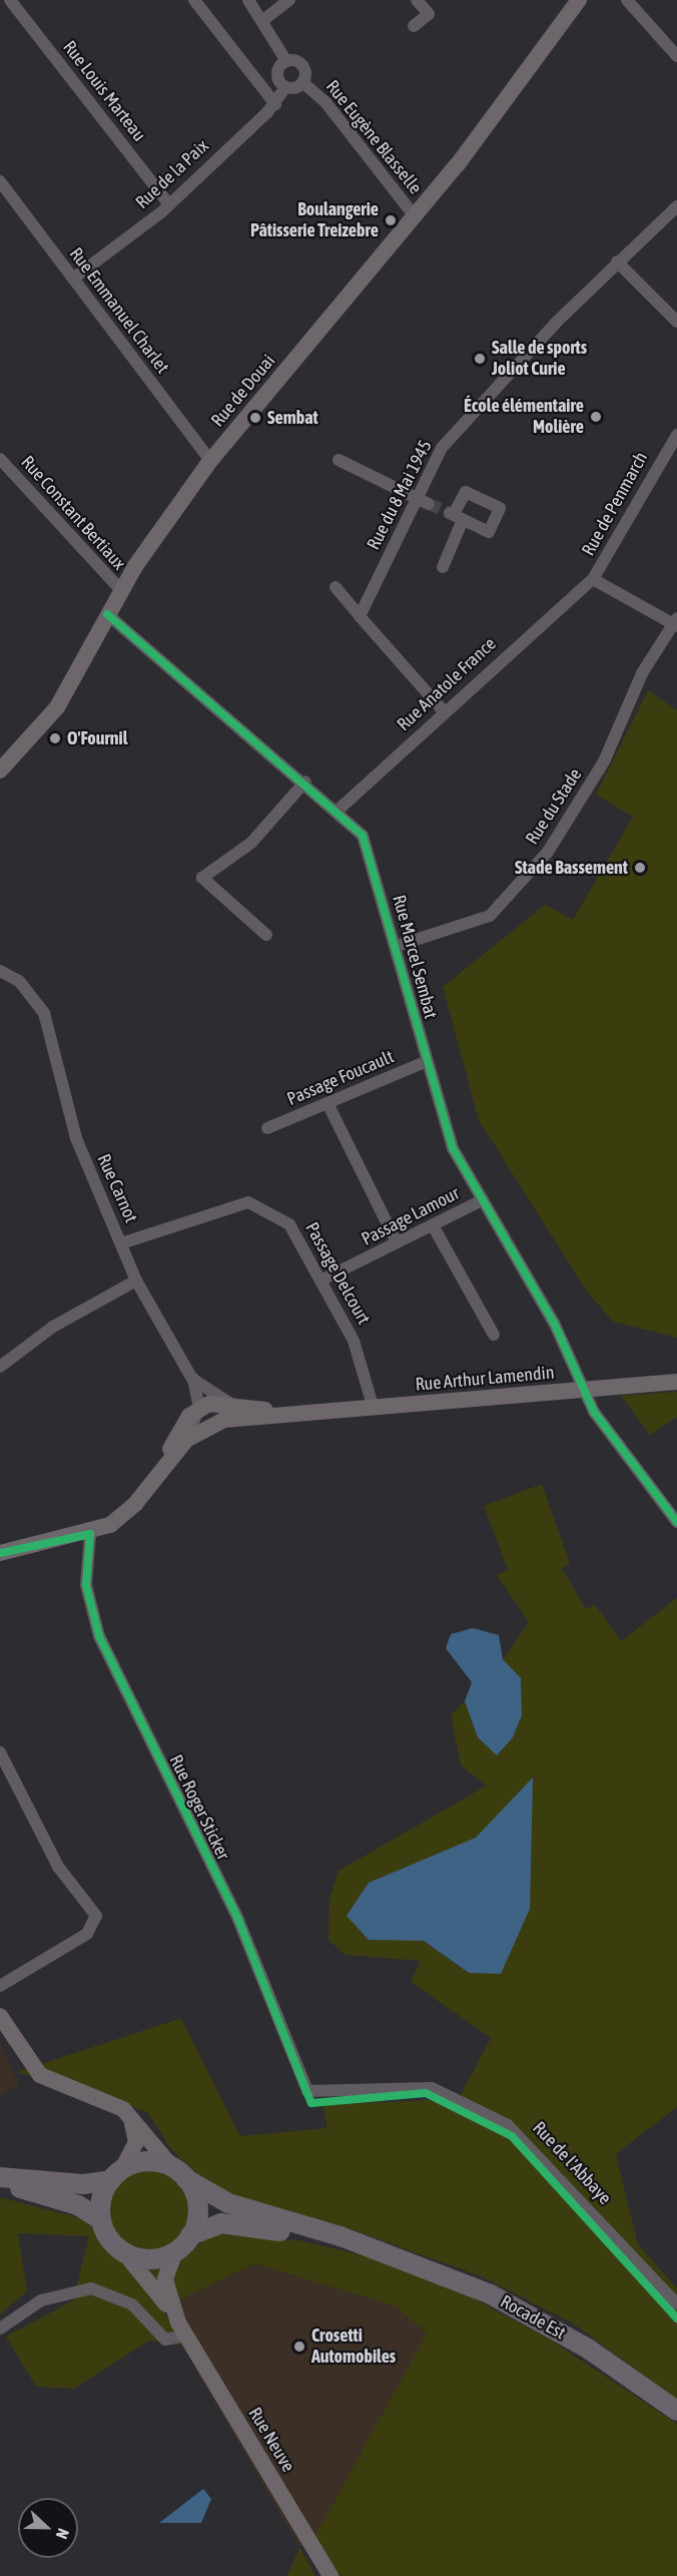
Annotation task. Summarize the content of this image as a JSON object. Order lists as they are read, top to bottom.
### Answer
{
  "streets": {
    "main road": ["Rocade Est"],
    "street": [
      "Rue Louis Marteau",
      "Rue Eugène Blasselle",
      "Rue de la Paix",
      "Rue Emmanuel Charlet",
      "Rue de Douai",
      "Rue du 8 Mai 1945",
      "Rue de Penmarch",
      "Rue Constant Bertiaux",
      "Rue Anatole France",
      "Rue du Stade",
      "Rue Marcel Sembat",
      "Passage Foucault",
      "Rue Carnot",
      "Passage Lamour",
      "Passage Delcourt",
      "Rue Arthur Lamendin",
      "Rue Roger Sticker",
      "Rue de l'Abbaye",
      "Rue Neuve"
    ]
  },
  "crossings": [
    ["Rue Louis Marteau", "Rue de la Paix"],
    ["Rue Eugène Blasselle", "Rue de la Paix"],
    ["Rue Eugène Blasselle", "Rue de Douai"],
    ["Rue de la Paix", "Rue Emmanuel Charlet"],
    ["Rue Emmanuel Charlet", "Rue de Douai"],
    ["Rue de Douai", "Rue Constant Bertiaux"],
    ["Rue de Douai", "Rue Marcel Sembat"],
    ["Rue de Penmarch", "Rue Anatole France"],
    ["Rue Anatole France", "Rue Marcel Sembat"],
    ["Rue du Stade", "Rue Marcel Sembat"],
    ["Rue Marcel Sembat", "Passage Foucault"],
    ["Rue Marcel Sembat", "Passage Lamour"],
    ["Rue Marcel Sembat", "Rue Arthur Lamendin"],
    ["Rue Carnot", "Passage Delcourt"],
    ["Passage Lamour", "Passage Delcourt"],
    ["Passage Delcourt", "Rue Arthur Lamendin"],
    ["Rue Roger Sticker", "Rue de l'Abbaye"]
  ],
  "places": [
    "Boulangerie Pâtisserie Treizebre",
    "Salle de sports Joliot Curie",
    "École élémentaire Molière",
    "Sembat",
    "O'Fournil",
    "Stade Bassement",
    "Crosetti Automobiles"
  ],
  "north": "right"
}
